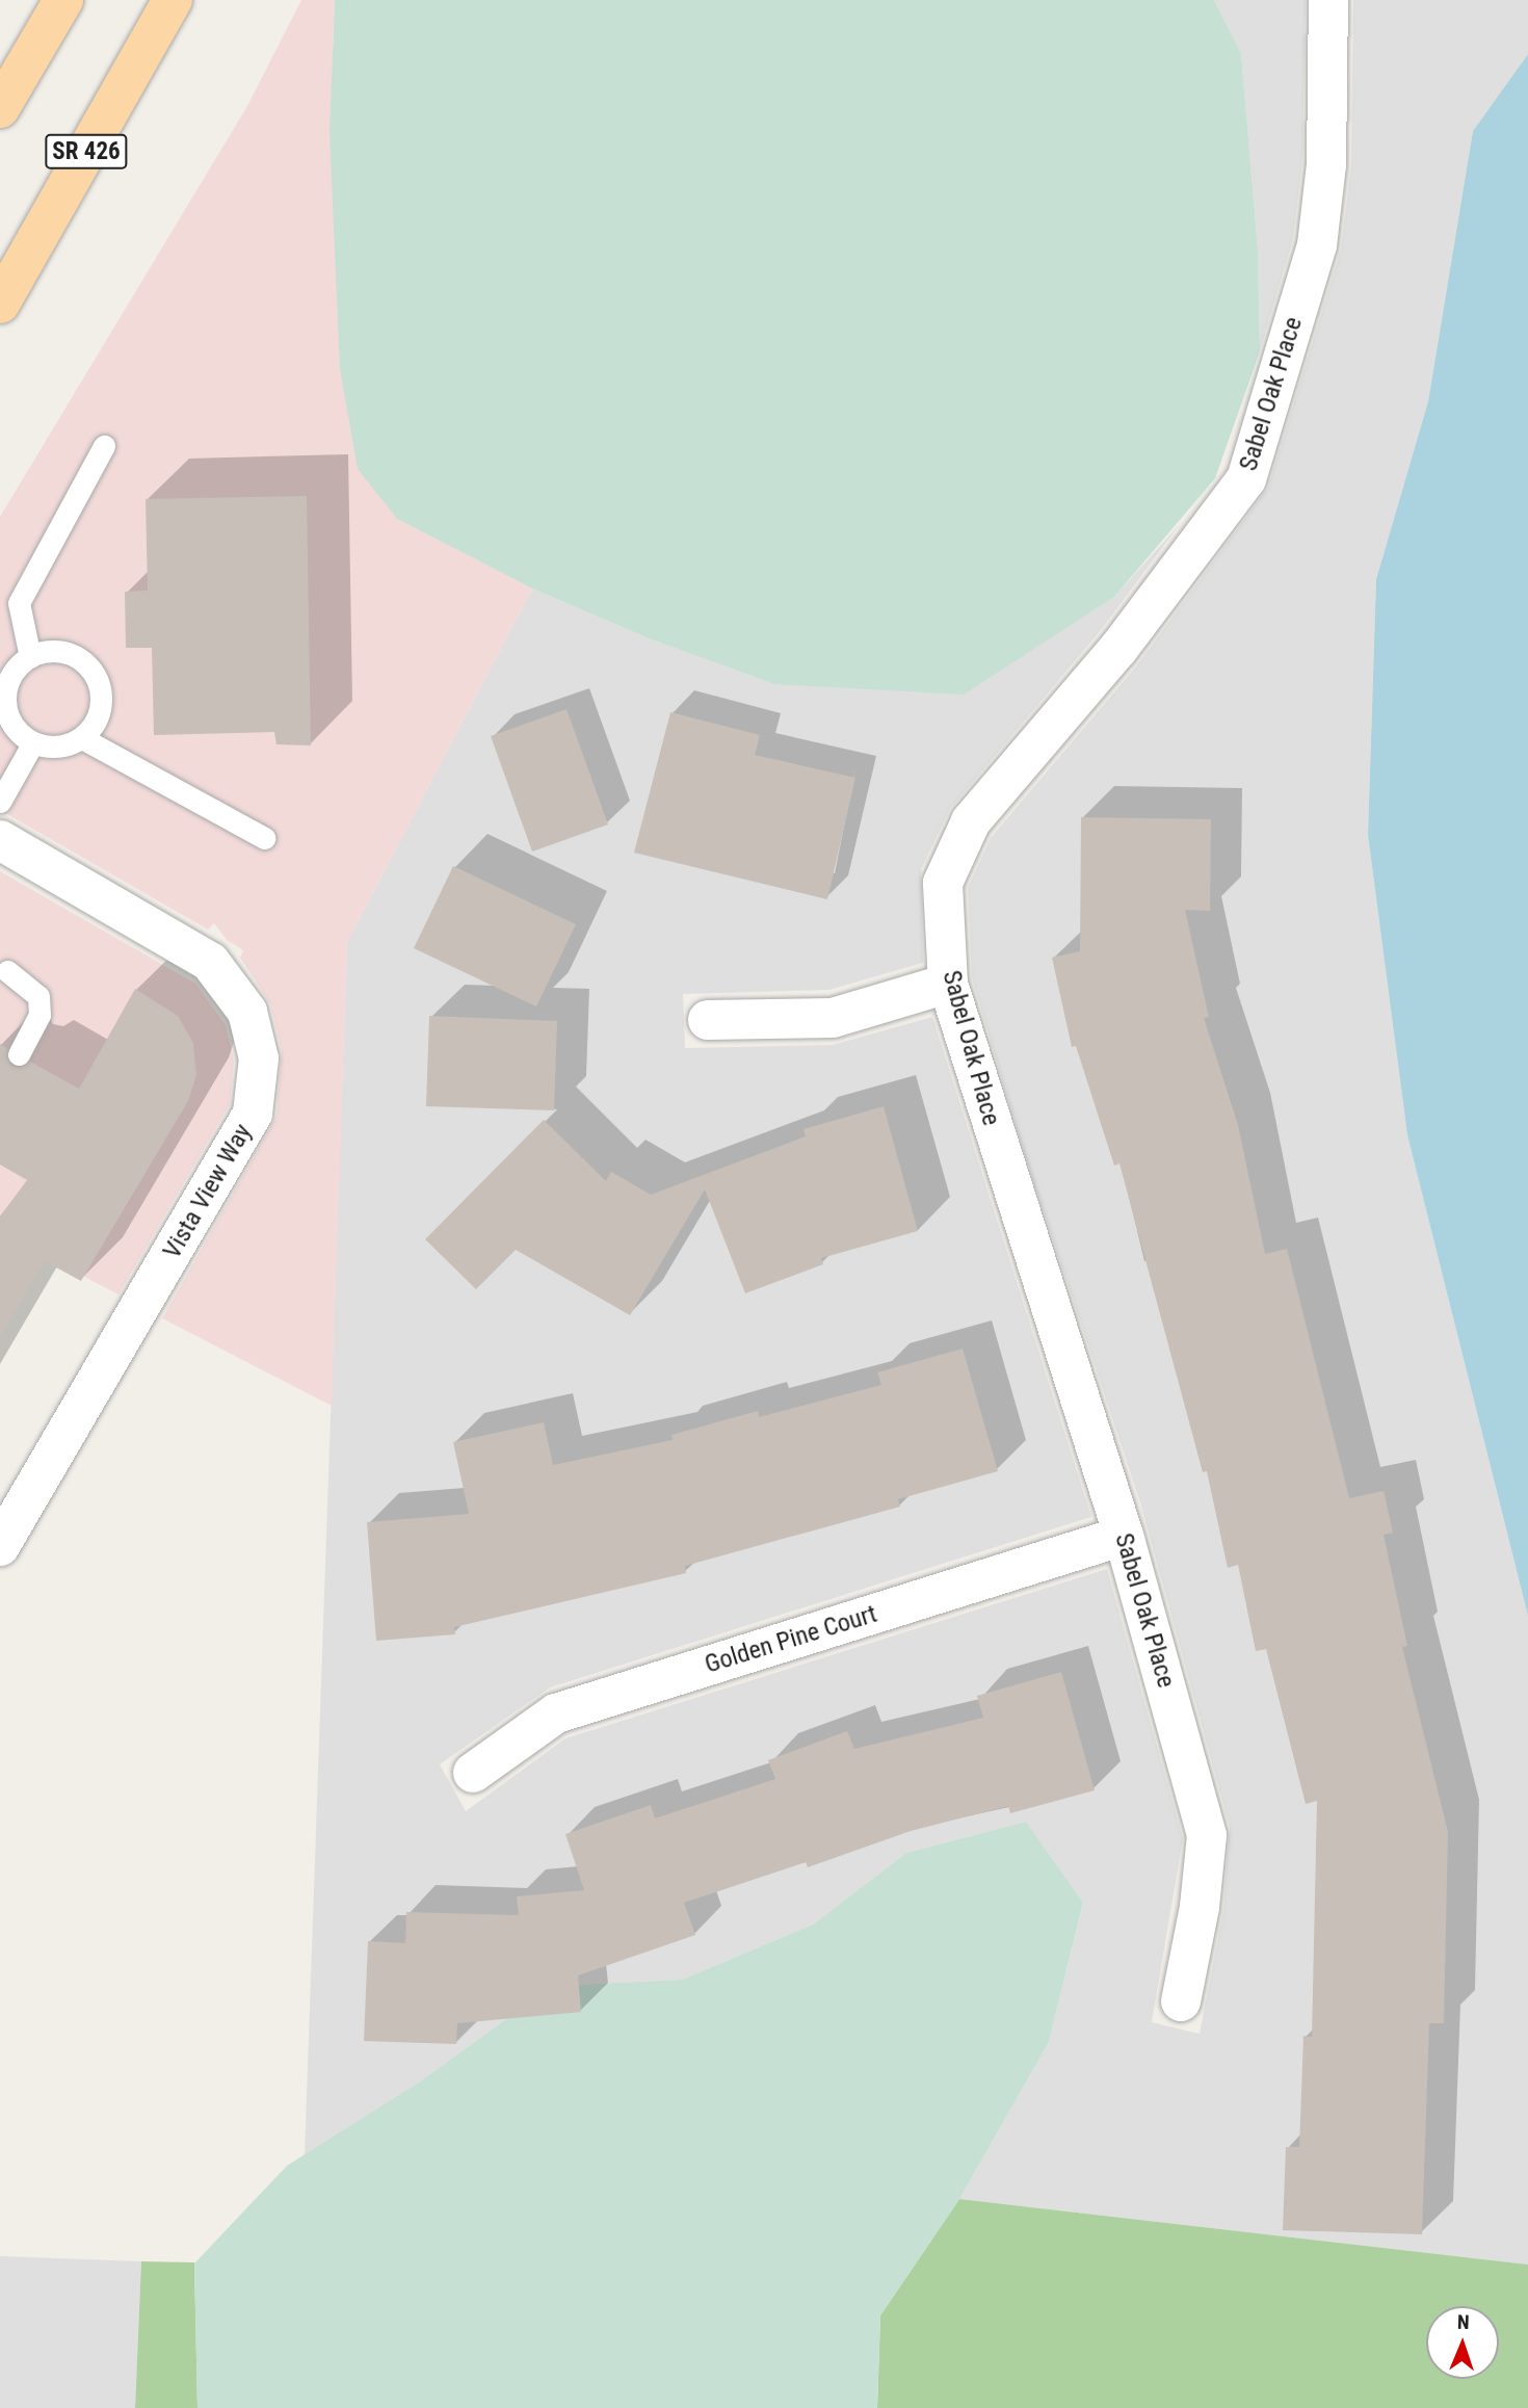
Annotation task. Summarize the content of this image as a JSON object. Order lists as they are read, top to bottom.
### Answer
{
  "streets": {
    "main road": ["SR 426"],
    "street": ["Sabel Oak Place", "Vista View Way", "Golden Pine Court"]
  },
  "crossings": [
    ["Sabel Oak Place", "Golden Pine Court"]
  ],
  "north": "top"
}
